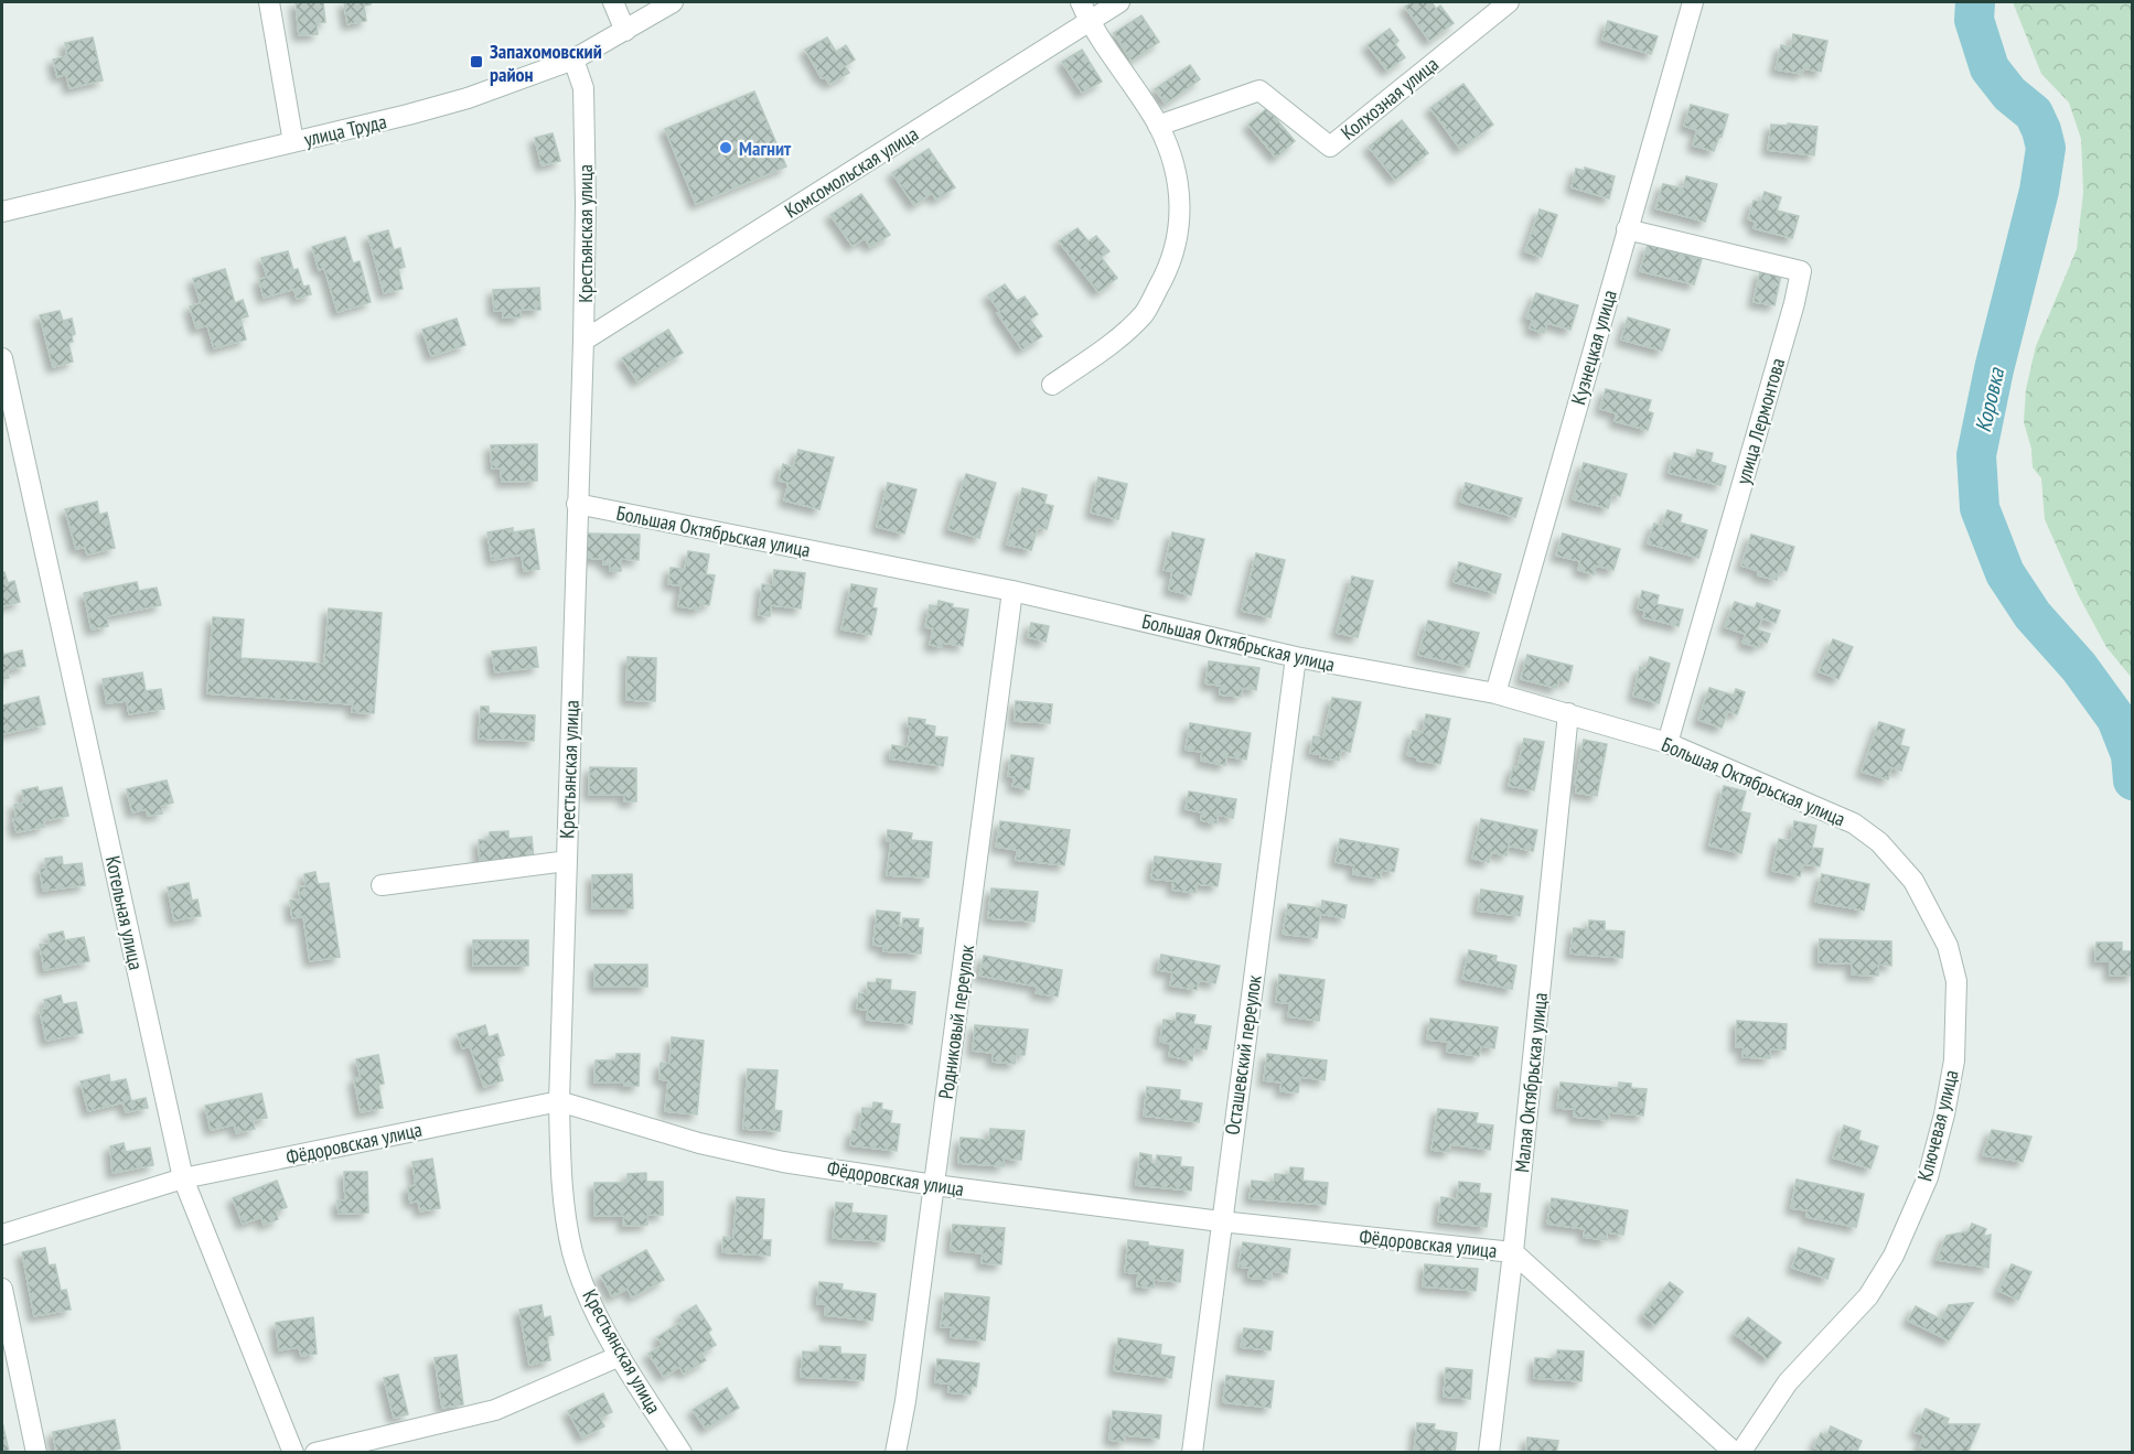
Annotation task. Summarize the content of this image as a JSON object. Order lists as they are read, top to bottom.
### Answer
{
  "streets": {
    "street": [
      "Колхозная улица",
      "улица Труда",
      "Комсомольская улица",
      "Крестьянская улица",
      "Кузнецкая улица",
      "улица Лермонтова",
      "Большая Октябрьская улица",
      "Котельная улица",
      "Родниковый переулок",
      "Осташевский переулок",
      "Малая Октябрьская улица",
      "Ключевая улица",
      "Фёдоровская улица"
    ]
  },
  "crossings": [
    ["улица Труда", "Крестьянская улица"],
    ["Комсомольская улица", "Крестьянская улица"],
    ["Крестьянская улица", "Большая Октябрьская улица"],
    ["Крестьянская улица", "Фёдоровская улица"],
    ["Кузнецкая улица", "улица Лермонтова"],
    ["Кузнецкая улица", "Большая Октябрьская улица"],
    ["улица Лермонтова", "Большая Октябрьская улица"],
    ["Большая Октябрьская улица", "Родниковый переулок"],
    ["Большая Октябрьская улица", "Осташевский переулок"],
    ["Большая Октябрьская улица", "Малая Октябрьская улица"],
    ["Большая Октябрьская улица", "Ключевая улица"],
    ["Котельная улица", "Фёдоровская улица"],
    ["Родниковый переулок", "Фёдоровская улица"],
    ["Осташевский переулок", "Фёдоровская улица"],
    ["Малая Октябрьская улица", "Фёдоровская улица"]
  ],
  "water": ["Коровка"],
  "places": {
    "transit": ["Запахомовский район"],
    "other": ["Магнит"]
  }
}
